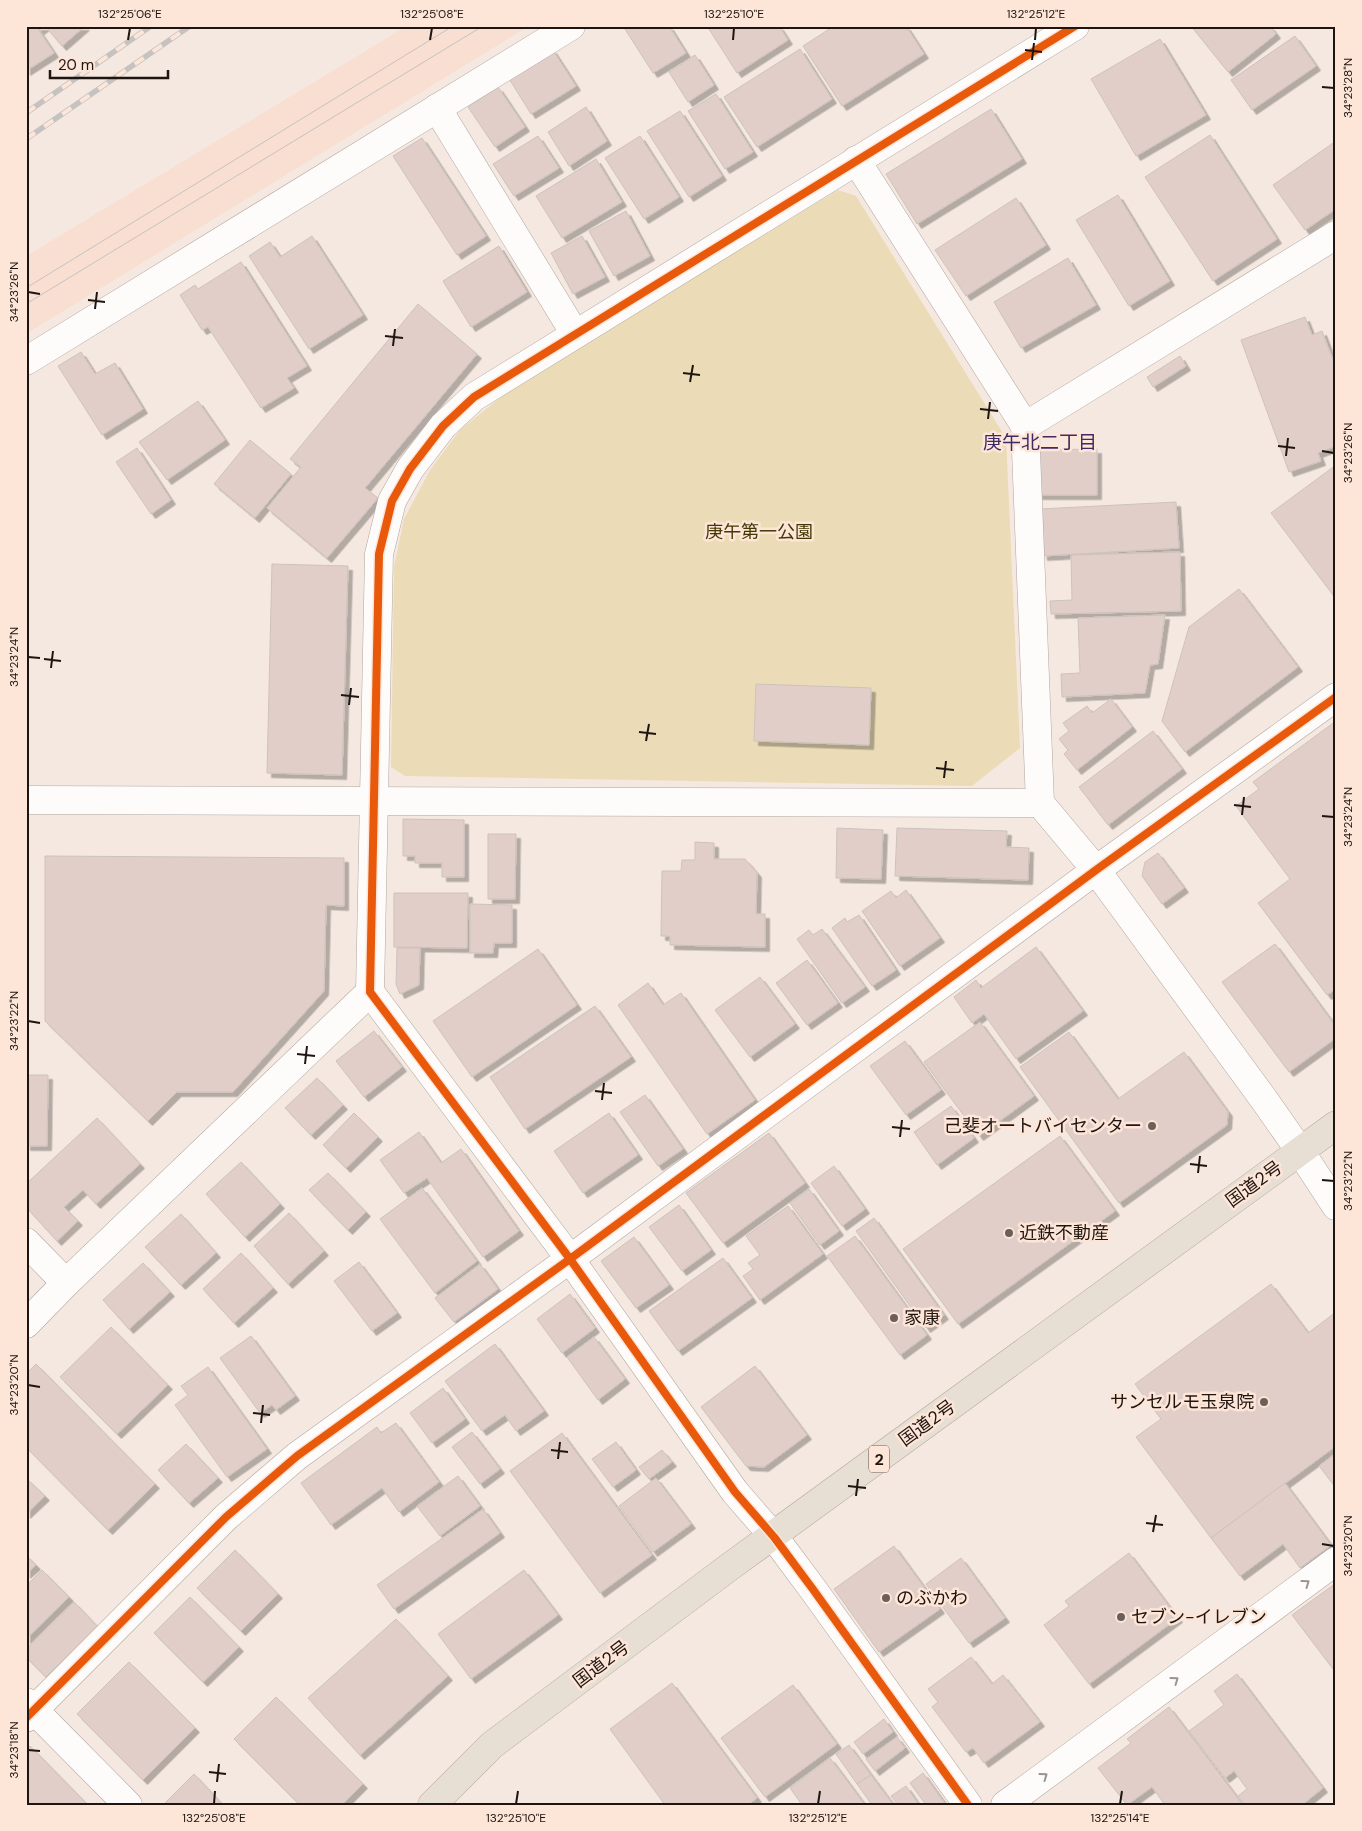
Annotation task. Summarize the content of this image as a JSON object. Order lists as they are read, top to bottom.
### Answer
{
  "streets": {
    "highway": ["国道2号", "2"]
  },
  "districts": ["庚午北二丁目"],
  "parks": ["庚午第一公園"],
  "places": [
    "己斐オートバイセンター",
    "近鉄不動産",
    "家康",
    "サンセルモ玉泉院",
    "のぶかわ",
    "セブン-イレブン"
  ],
  "scale_bar": "20 m",
  "coordinates": [
    "132°25'06\"E",
    "132°25'08\"E",
    "132°25'10\"E",
    "132°25'12\"E",
    "34°23'28\"N",
    "34°23'26\"N",
    "34°23'24\"N",
    "34°23'22\"N",
    "34°23'20\"N",
    "34°23'18\"N",
    "132°25'14\"E"
  ]
}
